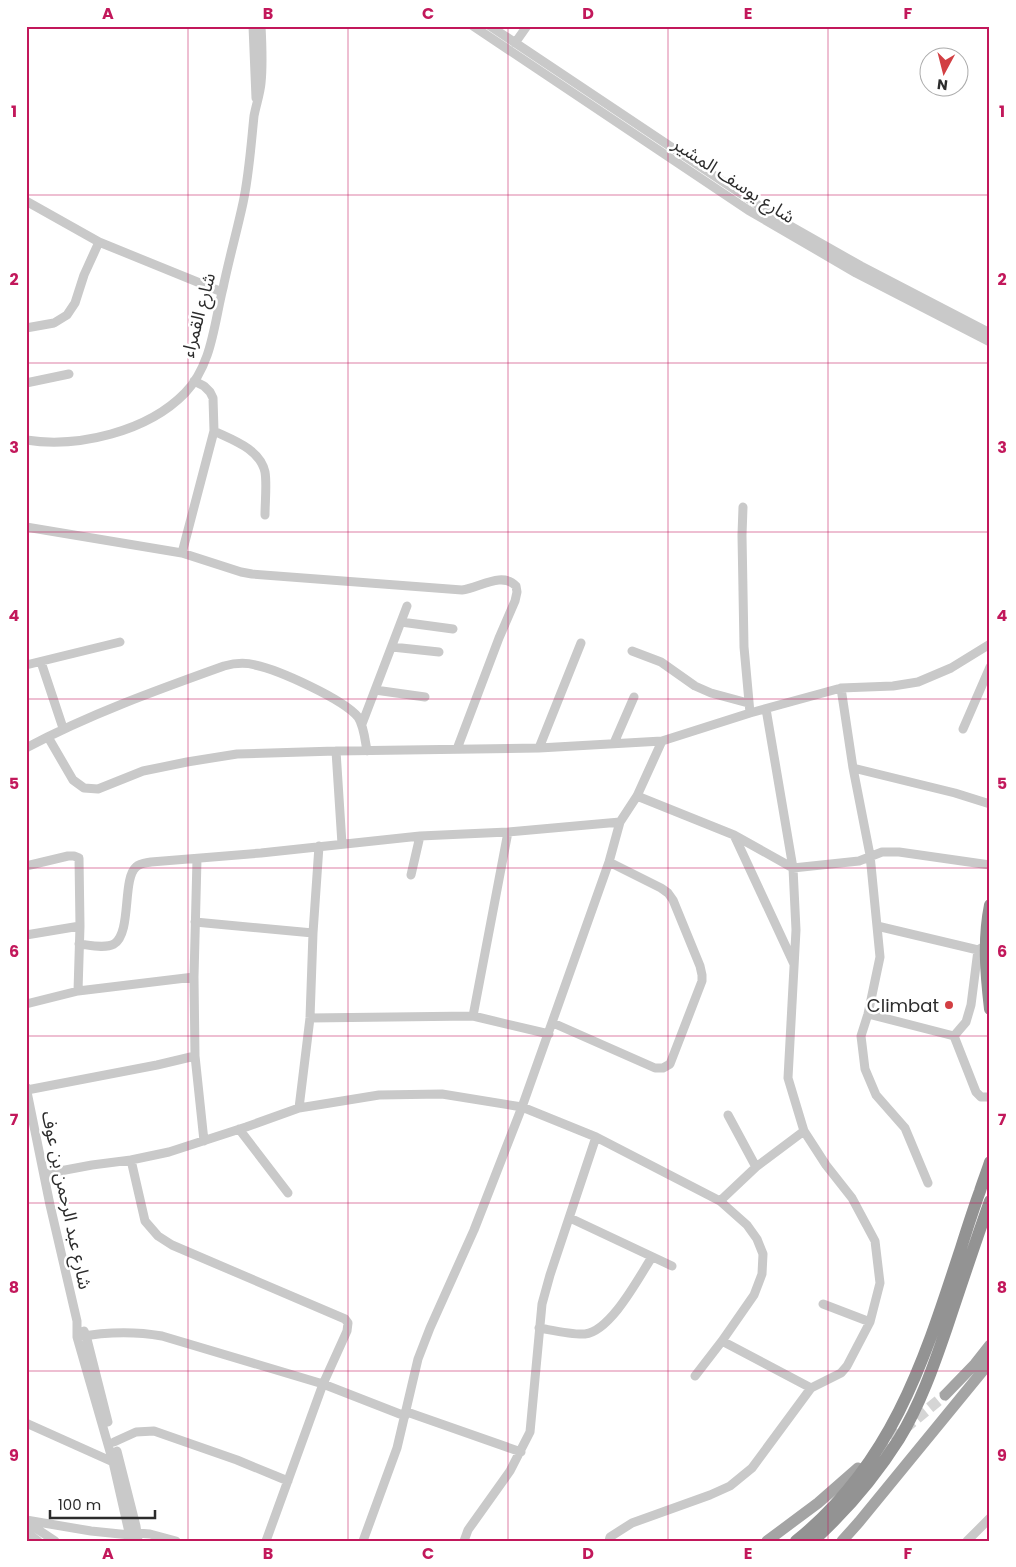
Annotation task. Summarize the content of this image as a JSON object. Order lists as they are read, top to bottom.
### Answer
{
  "streets": {
    "street": ["شارع يوسف المشير", "شارع القمراء", "شارع عبد الرحمن بن عوف"]
  },
  "places": ["Climbat"],
  "scale_bar": "100 m",
  "north": "bottom",
  "grid": {
    "columns": [
      "A",
      "B",
      "C",
      "D",
      "E",
      "F"
    ],
    "rows": [
      "1",
      "2",
      "3",
      "4",
      "5",
      "6",
      "7",
      "8",
      "9"
    ]
  }
}
